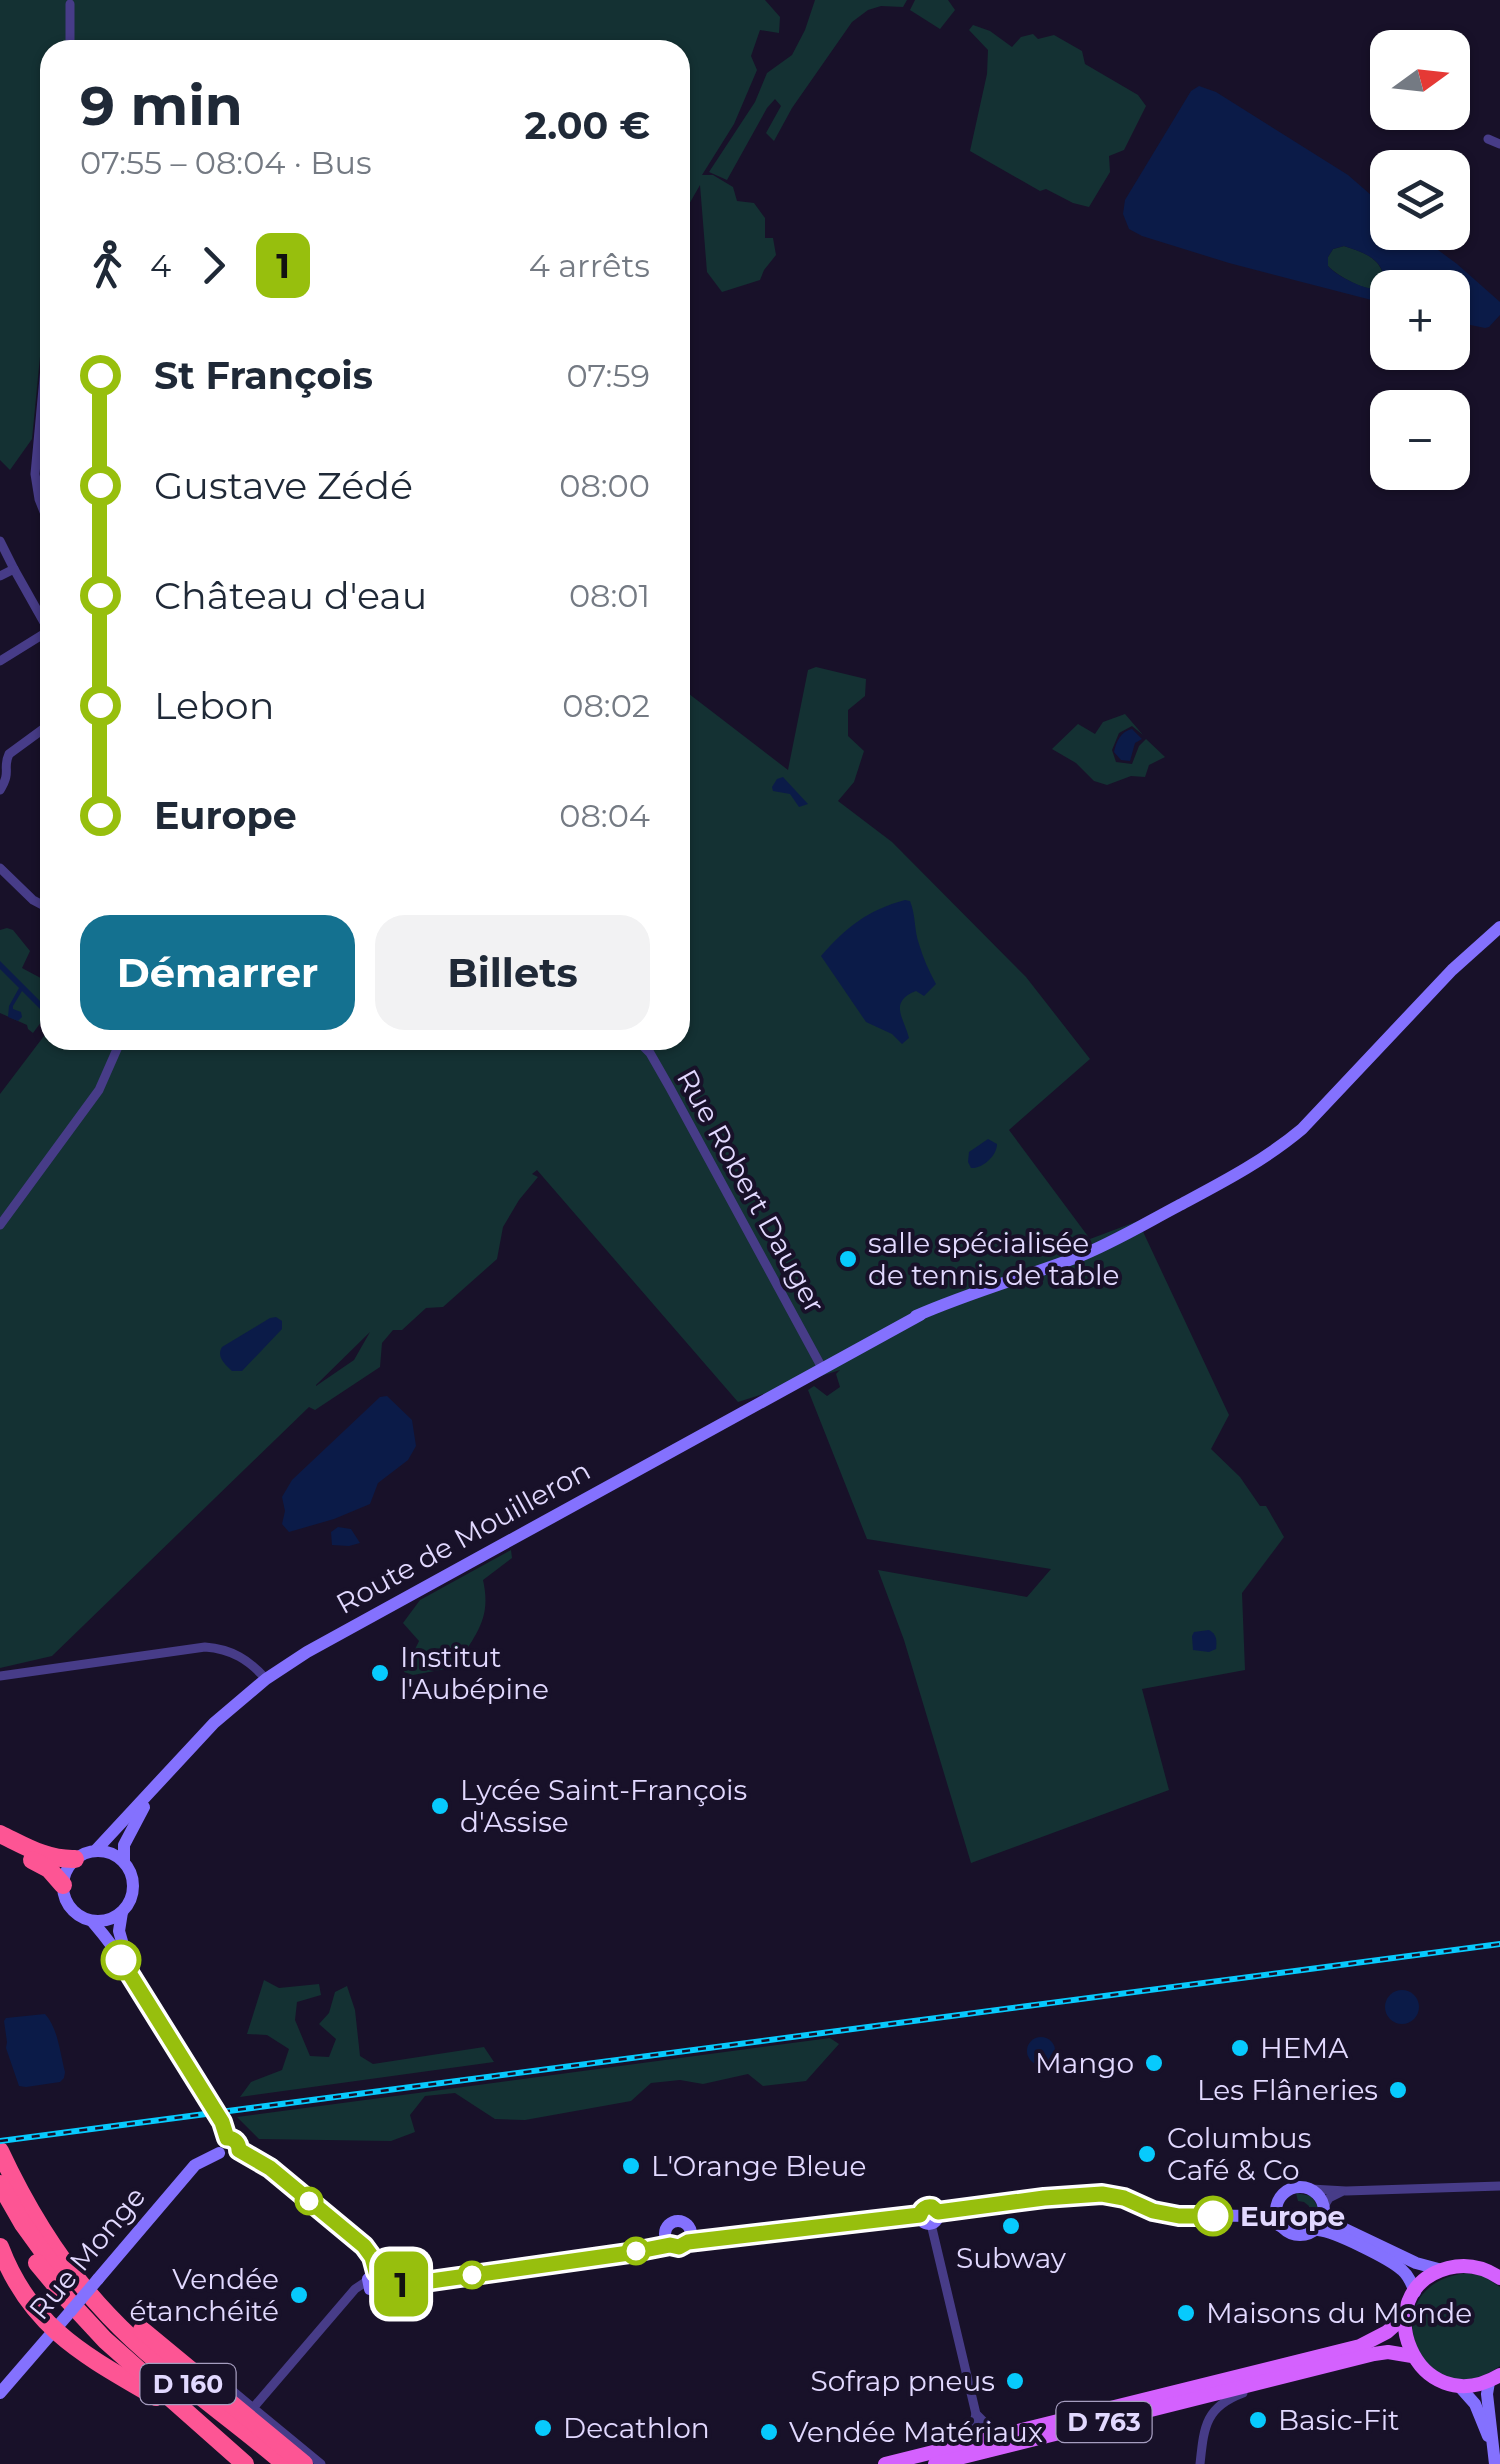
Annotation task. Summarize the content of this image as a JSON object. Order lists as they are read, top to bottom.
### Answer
{
  "streets": {
    "highway": ["D 160"],
    "main road": ["D 763"],
    "street": ["Rue Robert Dauger", "Route de Mouilleron", "Rue Monge"]
  },
  "crossings": [
    ["Rue Robert Dauger", "Route de Mouilleron"]
  ],
  "places": [
    "salle spécialisée de tennis de table",
    "Institut l'Aubépine",
    "Lycée Saint-François d'Assise",
    "HEMA",
    "Mango",
    "Les Flâneries",
    "Columbus Café & Co",
    "L'Orange Bleue",
    "Europe",
    "Subway",
    "Vendée étanchéité",
    "Maisons du Monde",
    "Sofrap pneus",
    "Basic-Fit",
    "Decathlon",
    "Vendée Matériaux"
  ],
  "lines": ["bus line 1"],
  "north": "right",
  "page": {
    "on_map": "1",
    "map_buttons": ["+", "−"],
    "heading": ["9 min", "07:55 – 08:04 · Bus", "2.00 €"],
    "legs": ["4", "1", "4 arrêts"],
    "list": [
      {
        "name": "St François",
        "value": "07:59"
      },
      {
        "name": "Gustave Zédé",
        "value": "08:00"
      },
      {
        "name": "Château d'eau",
        "value": "08:01"
      },
      {
        "name": "Lebon",
        "value": "08:02"
      },
      {
        "name": "Europe",
        "value": "08:04"
      }
    ],
    "buttons": ["Démarrer", "Billets"]
  }
}
